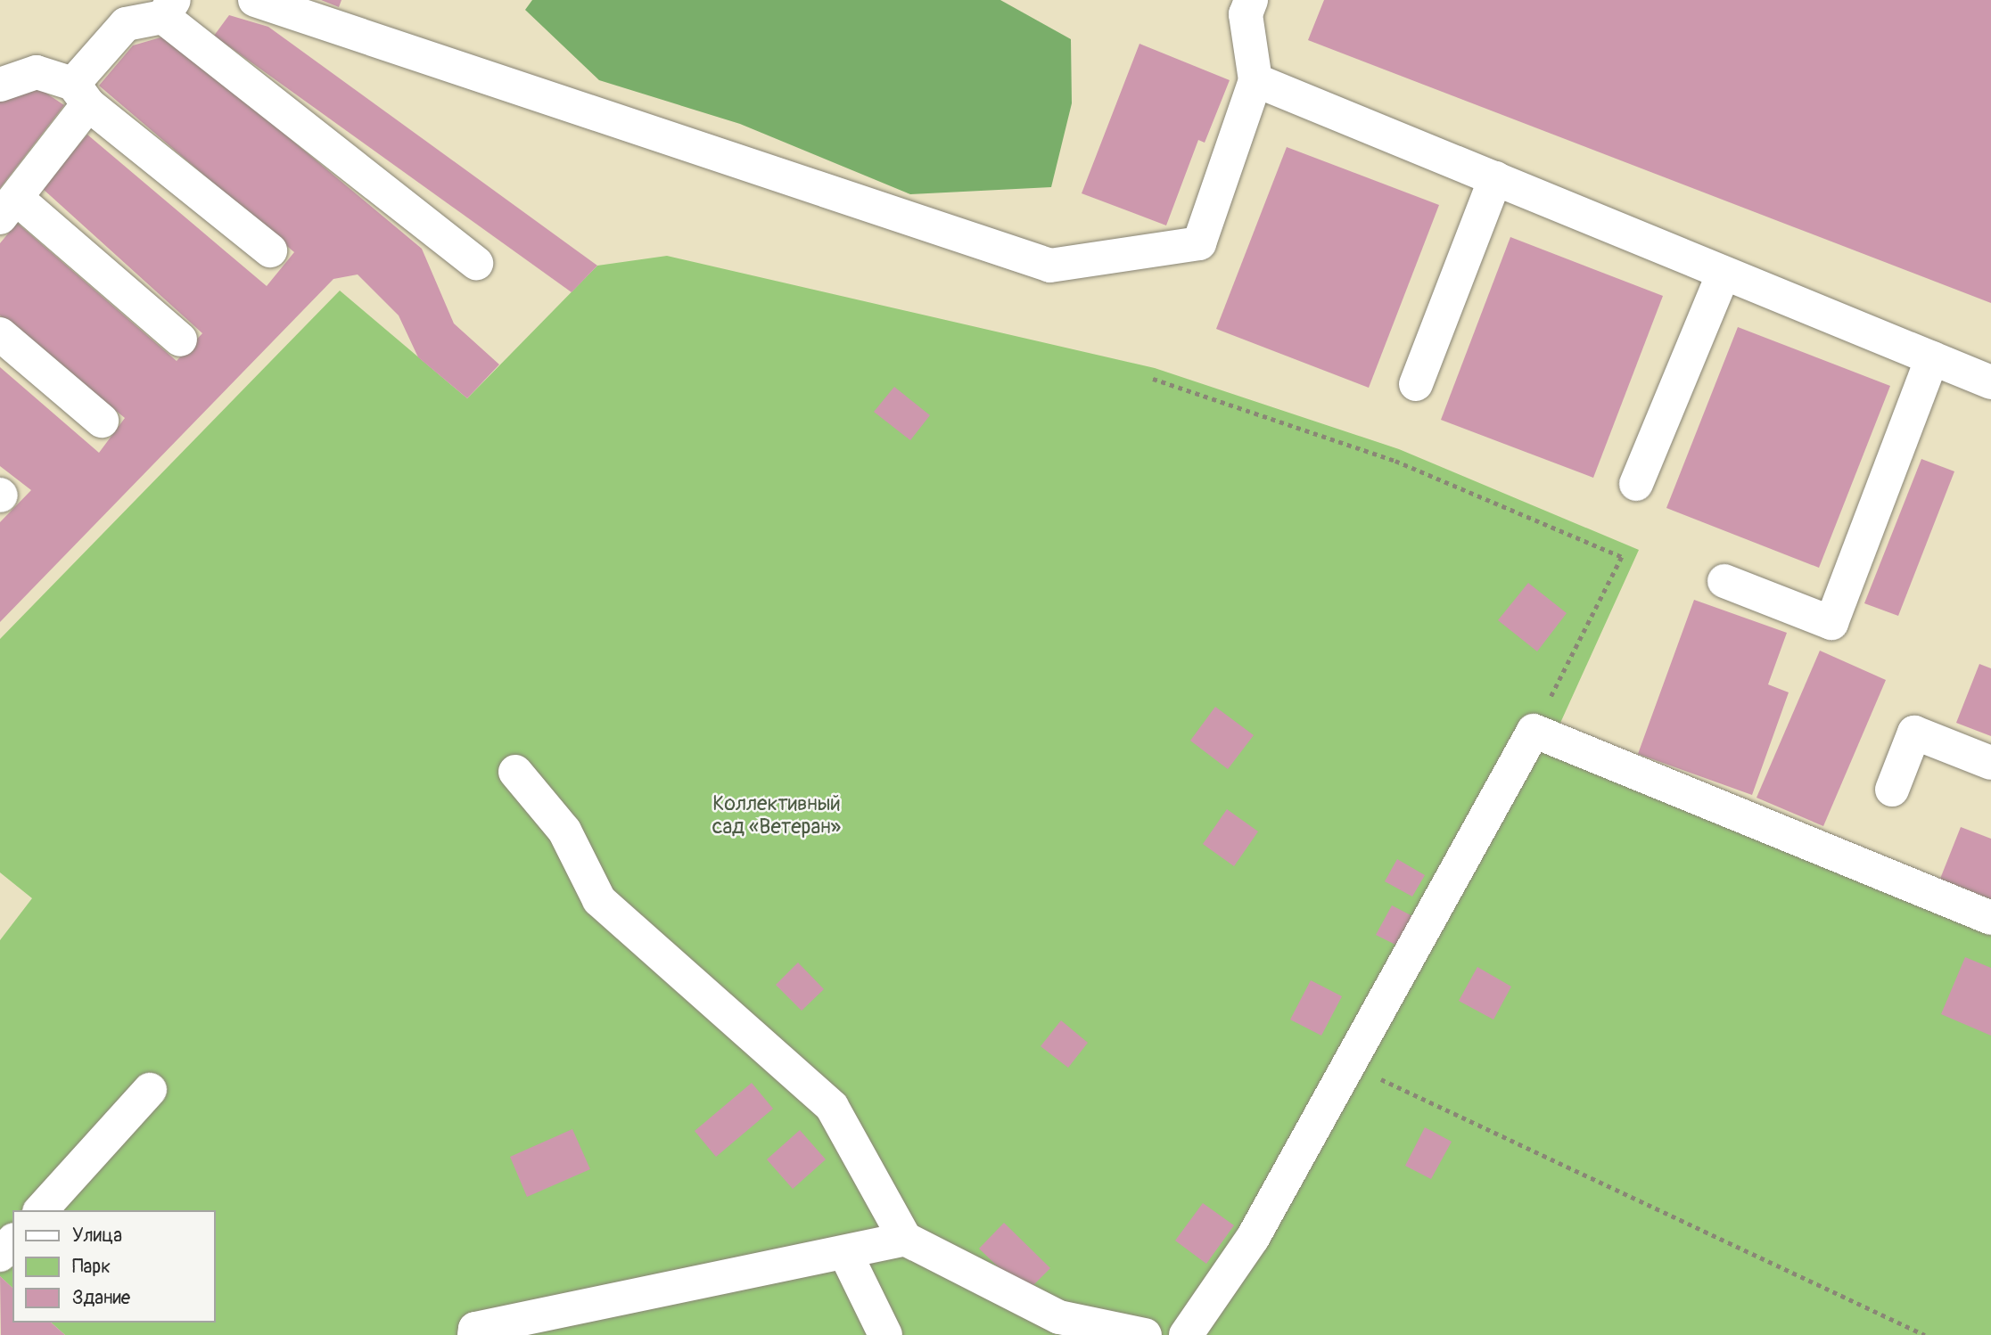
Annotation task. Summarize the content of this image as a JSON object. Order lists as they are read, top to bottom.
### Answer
{
  "parks": ["Коллективный сад «Ветеран»"],
  "legend": ["Улица", "Парк", "Здание"]
}
